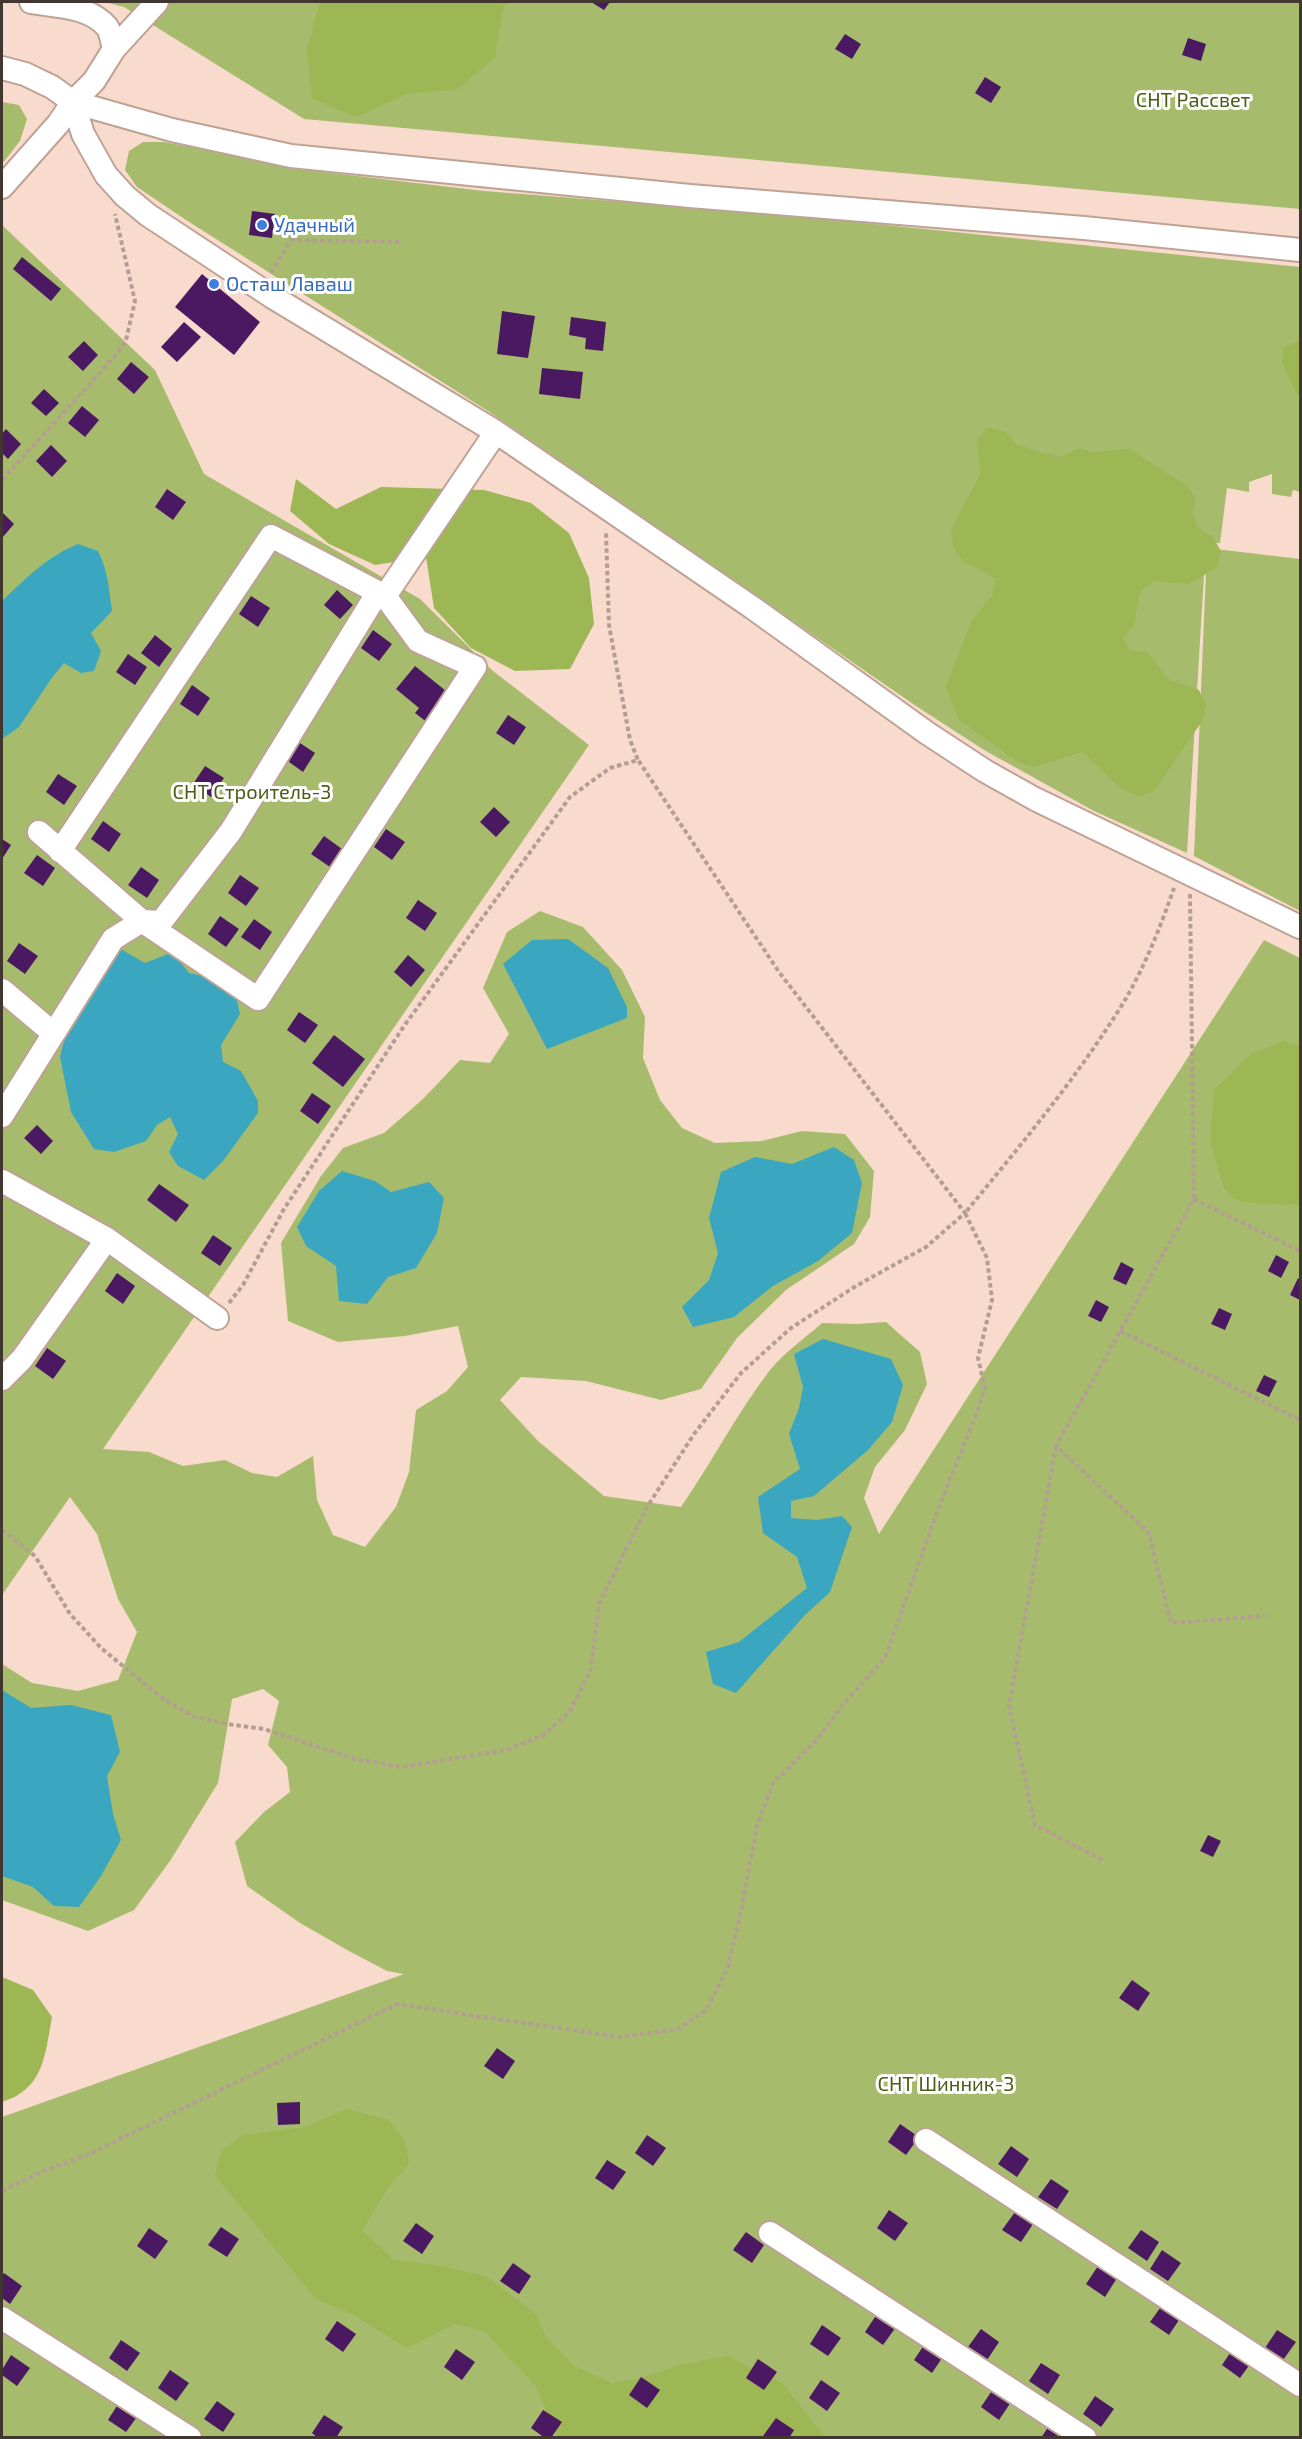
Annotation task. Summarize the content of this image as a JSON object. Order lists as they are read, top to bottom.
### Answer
{
  "parks": ["СНТ Рассвет", "СНТ Строитель-3", "СНТ Шинник-3"],
  "places": ["Удачный", "Осташ Лаваш"]
}
